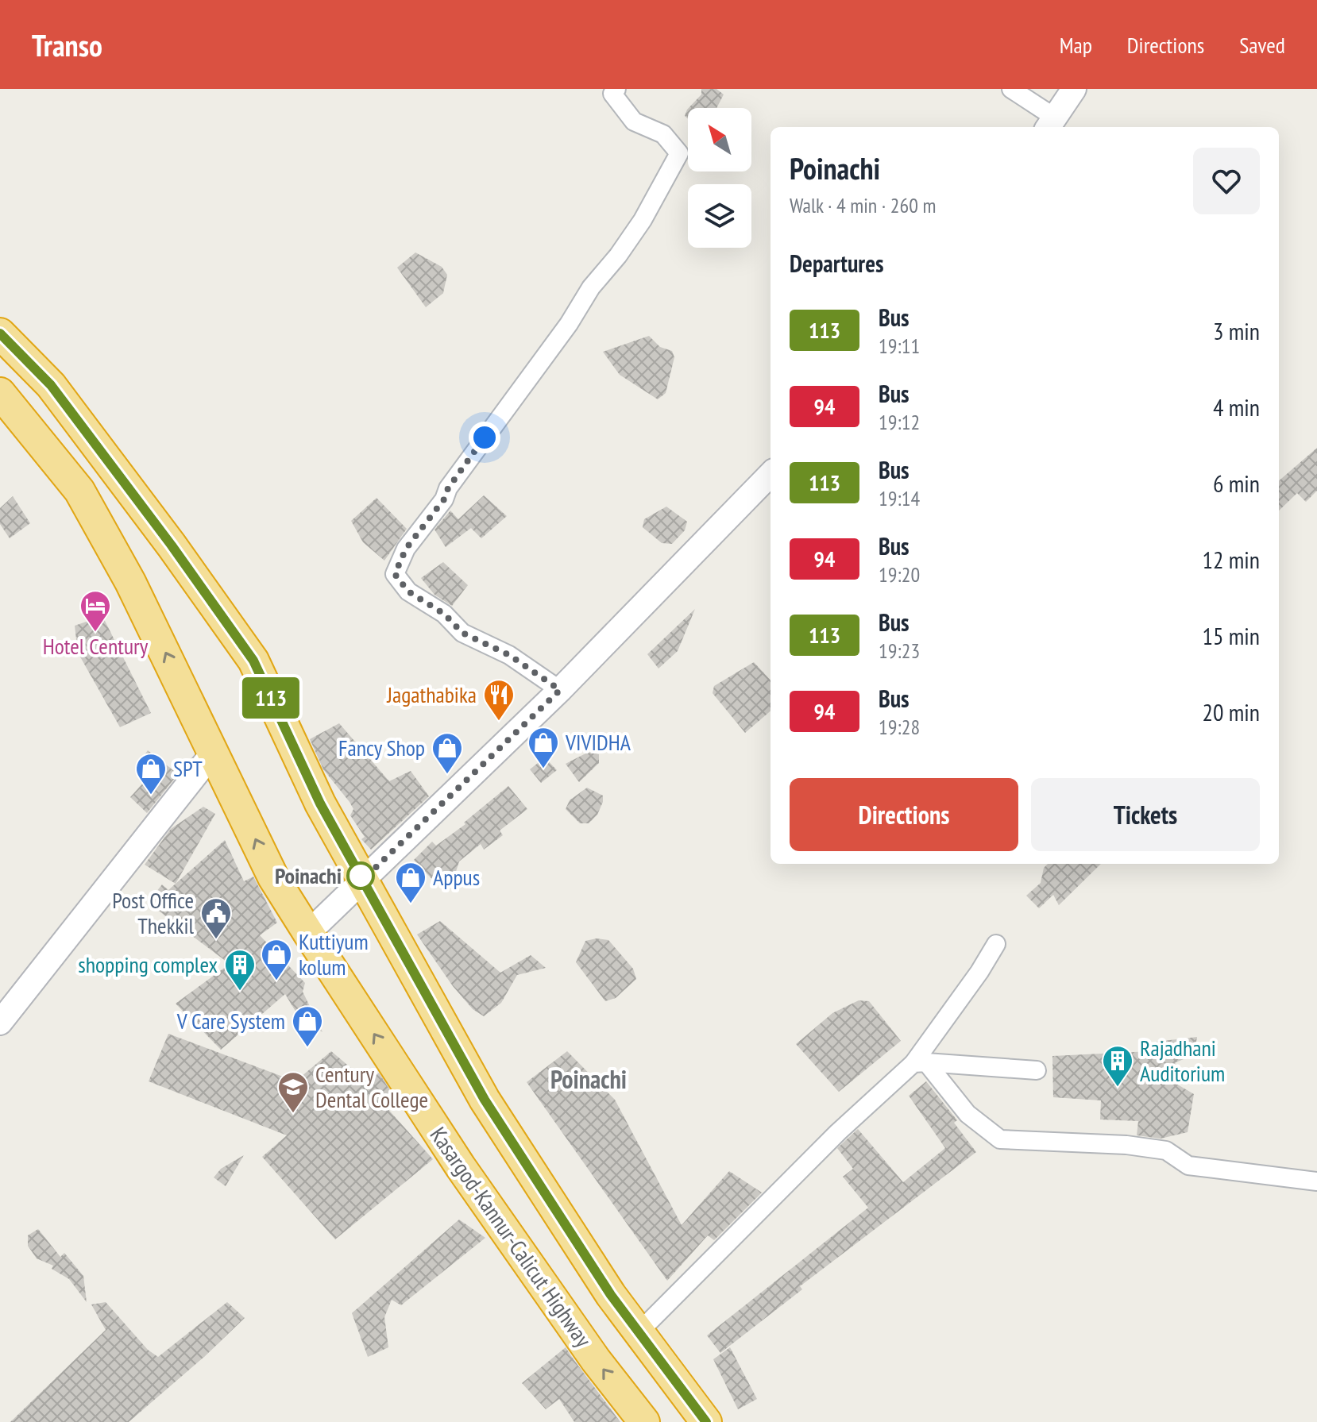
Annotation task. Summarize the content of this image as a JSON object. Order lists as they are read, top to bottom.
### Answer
{
  "streets": {
    "highway": ["Kasargod-Kannur-Calicut Highway"]
  },
  "districts": ["Poinachi"],
  "places": {
    "hotel": ["Hotel Century"],
    "restaurant": ["Jagathabika"],
    "shop": [
      "VIVIDHA",
      "Fancy Shop",
      "SPT",
      "Appus",
      "Kuttiyum kolum",
      "V Care System"
    ],
    "other": ["Poinachi"],
    "public building": ["Post Office Thekkil"],
    "building": ["shopping complex", "Rajadhani Auditorium"],
    "school or university": ["Century Dental College"]
  },
  "lines": ["bus line 113"],
  "north": "top left",
  "page": {
    "header": "Transo",
    "nav": ["Map", "Directions", "Saved"],
    "on_map": "113",
    "heading": [
      ["Poinachi", "Walk · 4 min · 260 m"],
      "Departures"
    ],
    "list": [
      {
        "mark": "113",
        "name": "Bus",
        "note": "19:11",
        "value": "3 min"
      },
      {
        "mark": "94",
        "name": "Bus",
        "note": "19:12",
        "value": "4 min"
      },
      {
        "mark": "113",
        "name": "Bus",
        "note": "19:14",
        "value": "6 min"
      },
      {
        "mark": "94",
        "name": "Bus",
        "note": "19:20",
        "value": "12 min"
      },
      {
        "mark": "113",
        "name": "Bus",
        "note": "19:23",
        "value": "15 min"
      },
      {
        "mark": "94",
        "name": "Bus",
        "note": "19:28",
        "value": "20 min"
      }
    ],
    "buttons": ["Directions", "Tickets"]
  }
}
